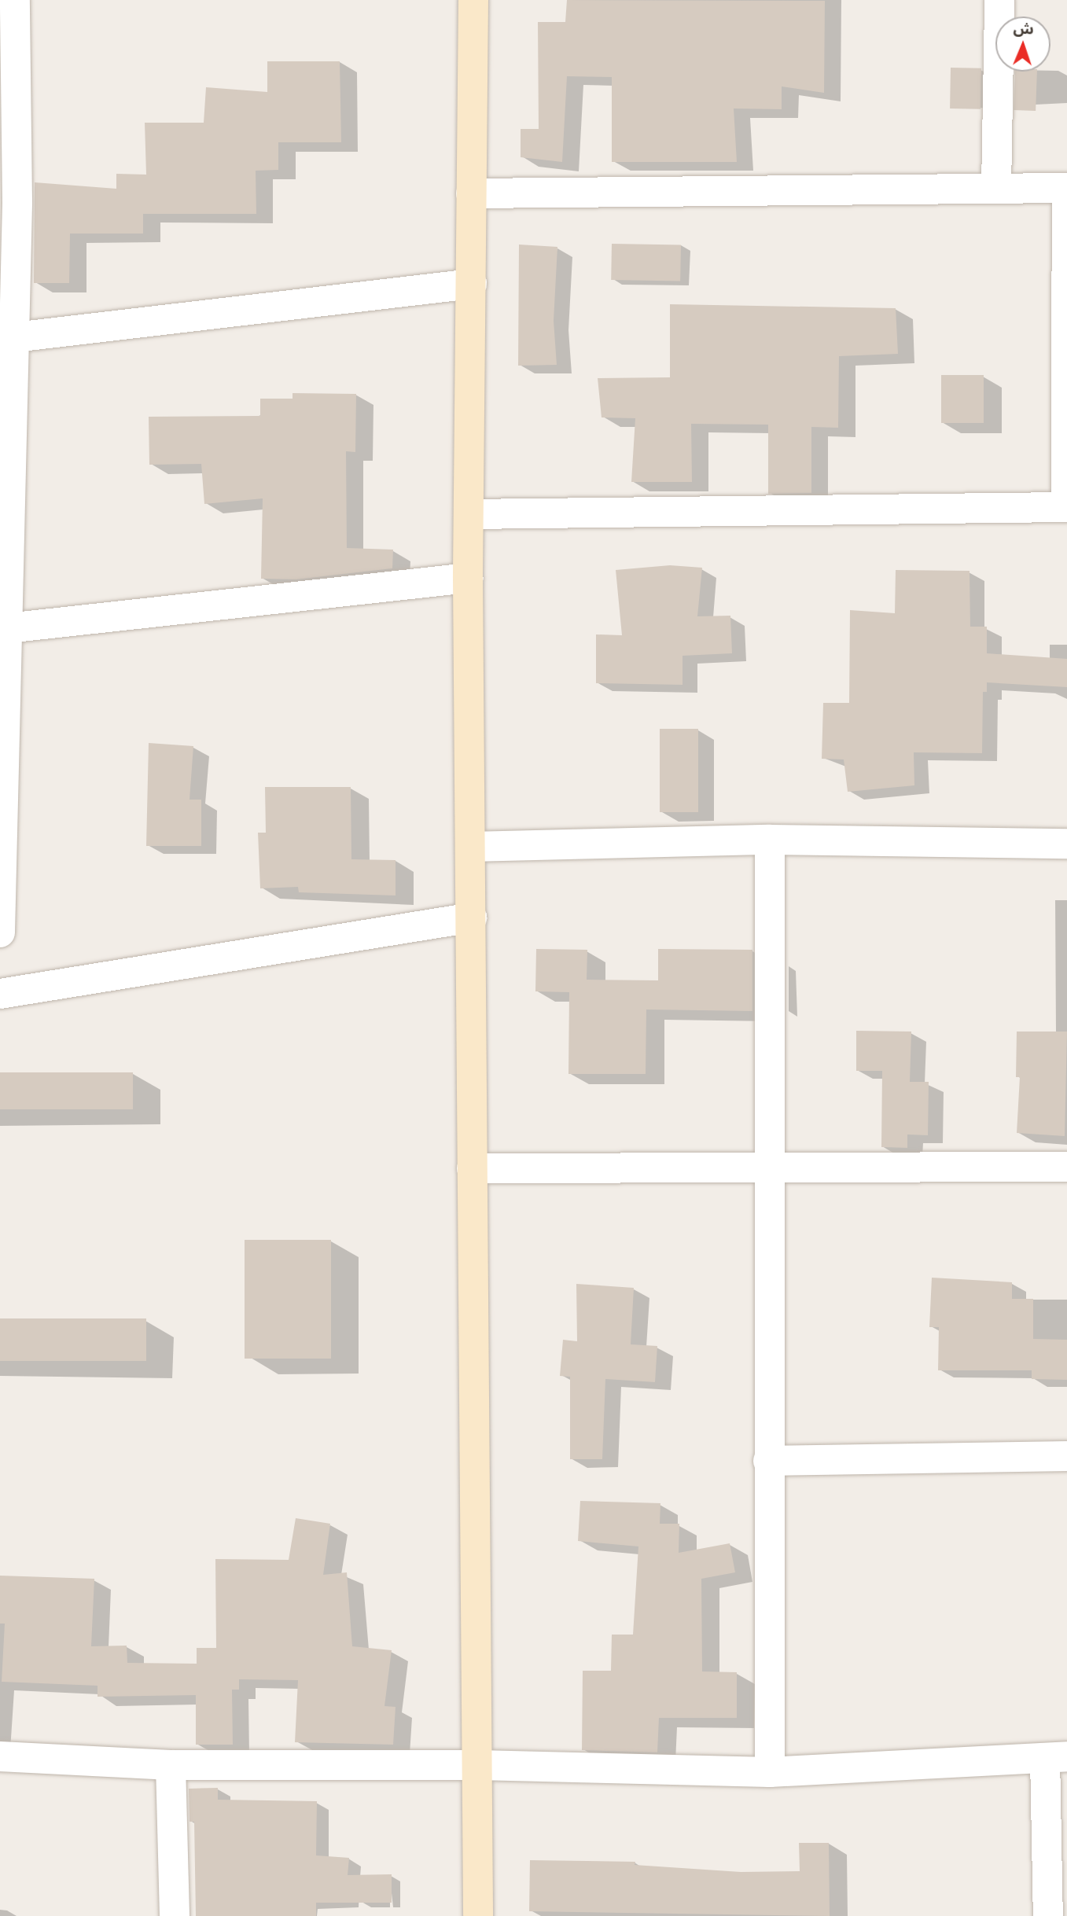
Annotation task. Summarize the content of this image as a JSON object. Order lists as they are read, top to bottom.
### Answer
{
  "north": "top"
}
